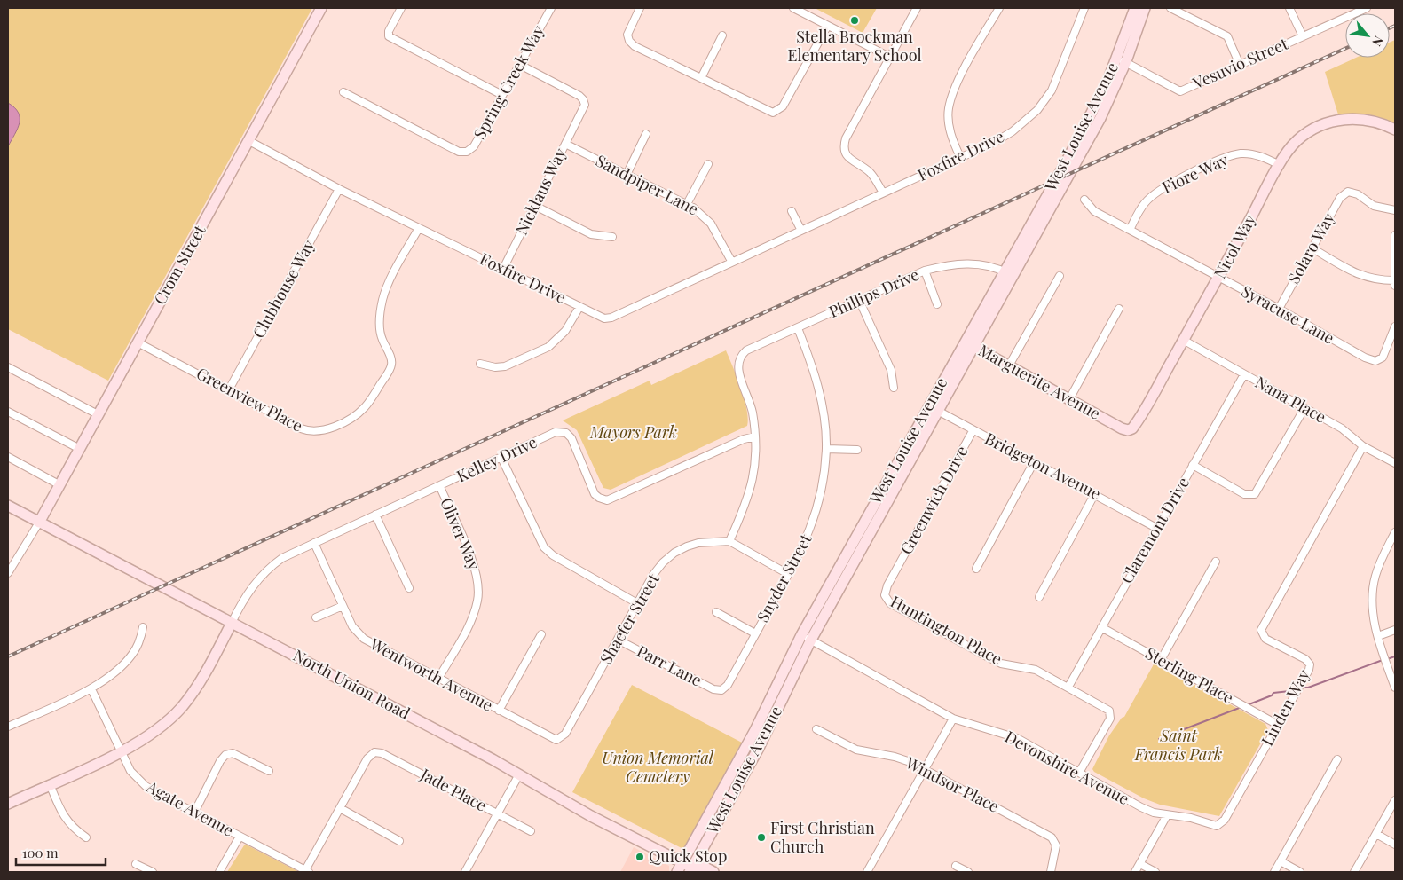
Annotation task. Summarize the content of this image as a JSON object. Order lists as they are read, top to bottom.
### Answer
{
  "streets": {
    "street": [
      "Vesuvio Street",
      "Spring Creek Way",
      "West Louise Avenue",
      "Foxfire Drive",
      "Fiore Way",
      "Sandpiper Lane",
      "Nicklaus Way",
      "Nicol Way",
      "Solaro Way",
      "Crom Street",
      "Clubhouse Way",
      "Phillips Drive",
      "Syracuse Lane",
      "Marguerite Avenue",
      "Greenview Place",
      "Nana Place",
      "Kelley Drive",
      "Bridgeton Avenue",
      "Greenwich Drive",
      "Claremont Drive",
      "Oliver Way",
      "Snyder Street",
      "Shaefer Street",
      "Huntington Place",
      "Parr Lane",
      "Wentworth Avenue",
      "Sterling Place",
      "North Union Road",
      "Linden Way",
      "Devonshire Avenue",
      "Windsor Place",
      "Jade Place",
      "Agate Avenue"
    ]
  },
  "crossings": [
    ["Vesuvio Street", "West Louise Avenue"],
    ["Spring Creek Way", "Nicklaus Way"],
    ["West Louise Avenue", "Phillips Drive"],
    ["West Louise Avenue", "Marguerite Avenue"],
    ["West Louise Avenue", "Bridgeton Avenue"],
    ["West Louise Avenue", "North Union Road"],
    ["West Louise Avenue", "Devonshire Avenue"],
    ["Foxfire Drive", "Sandpiper Lane"],
    ["Foxfire Drive", "Nicklaus Way"],
    ["Foxfire Drive", "Crom Street"],
    ["Foxfire Drive", "Clubhouse Way"],
    ["Foxfire Drive", "Greenview Place"],
    ["Fiore Way", "Nicol Way"],
    ["Fiore Way", "Syracuse Lane"],
    ["Sandpiper Lane", "Nicklaus Way"],
    ["Nicol Way", "Syracuse Lane"],
    ["Nicol Way", "Marguerite Avenue"],
    ["Nicol Way", "Nana Place"],
    ["Solaro Way", "Syracuse Lane"],
    ["Crom Street", "Greenview Place"],
    ["Crom Street", "North Union Road"],
    ["Clubhouse Way", "Greenview Place"],
    ["Phillips Drive", "Kelley Drive"],
    ["Phillips Drive", "Snyder Street"],
    ["Nana Place", "Claremont Drive"],
    ["Nana Place", "Linden Way"],
    ["Kelley Drive", "Oliver Way"],
    ["Kelley Drive", "Wentworth Avenue"],
    ["Kelley Drive", "North Union Road"],
    ["Bridgeton Avenue", "Greenwich Drive"],
    ["Bridgeton Avenue", "Claremont Drive"],
    ["Greenwich Drive", "Huntington Place"],
    ["Claremont Drive", "Huntington Place"],
    ["Claremont Drive", "Sterling Place"],
    ["Oliver Way", "Wentworth Avenue"],
    ["Snyder Street", "Parr Lane"],
    ["Shaefer Street", "Parr Lane"],
    ["Shaefer Street", "Wentworth Avenue"],
    ["Huntington Place", "Devonshire Avenue"],
    ["Sterling Place", "Linden Way"],
    ["Linden Way", "Devonshire Avenue"]
  ],
  "parks": ["Mayors Park", "Saint Francis Park", "Union Memorial Cemetery"],
  "places": ["Stella Brockman Elementary School", "First Christian Church", "Quick Stop"],
  "scale_bar": "100 m",
  "north": "bottom right"
}
